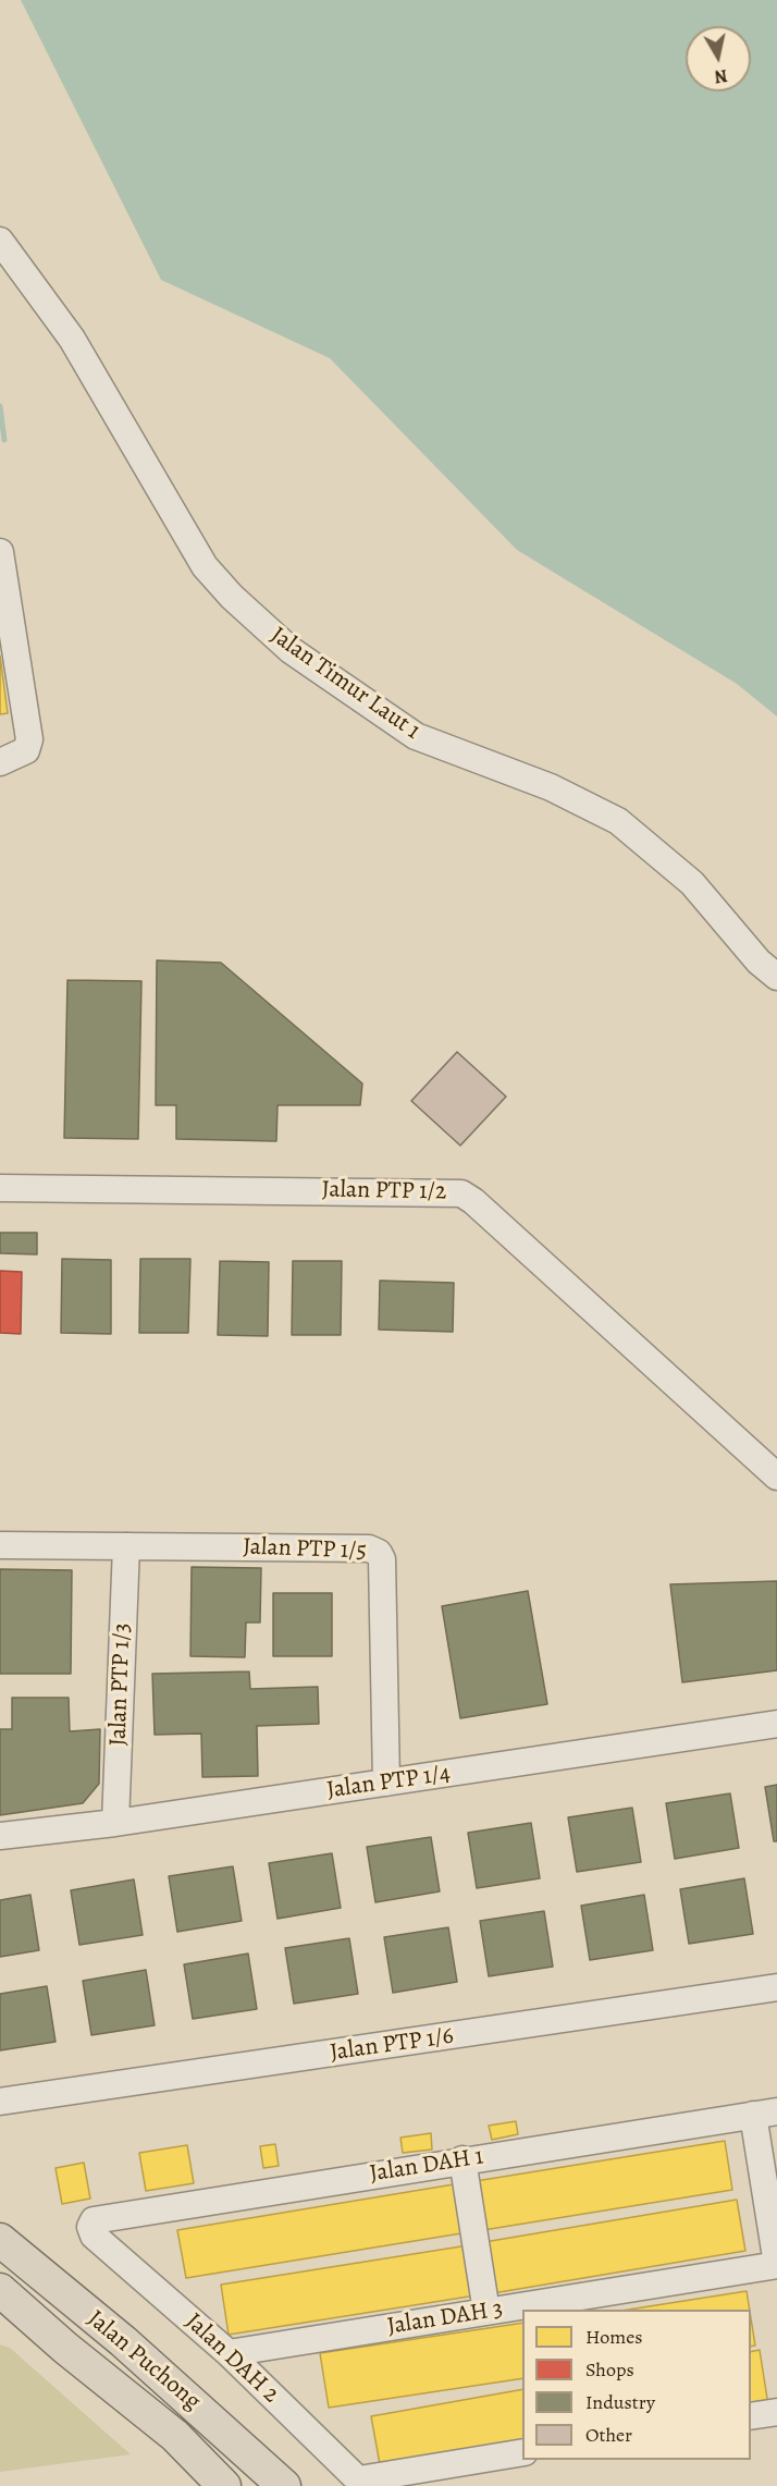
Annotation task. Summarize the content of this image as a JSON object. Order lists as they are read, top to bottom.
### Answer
{
  "streets": {
    "main road": ["Jalan Puchong"],
    "street": [
      "Jalan Timur Laut 1",
      "Jalan PTP 1/2",
      "Jalan PTP 1/5",
      "Jalan PTP 1/3",
      "Jalan PTP 1/4",
      "Jalan PTP 1/6",
      "Jalan DAH 1",
      "Jalan DAH 3",
      "Jalan DAH 2"
    ]
  },
  "crossings": [
    ["Jalan PTP 1/5", "Jalan PTP 1/3"],
    ["Jalan PTP 1/5", "Jalan PTP 1/4"],
    ["Jalan PTP 1/3", "Jalan PTP 1/4"],
    ["Jalan DAH 1", "Jalan DAH 2"],
    ["Jalan DAH 3", "Jalan DAH 2"]
  ],
  "legend": [
    "Homes",
    "Shops",
    "Industry",
    "Other"
  ],
  "north": "bottom"
}
